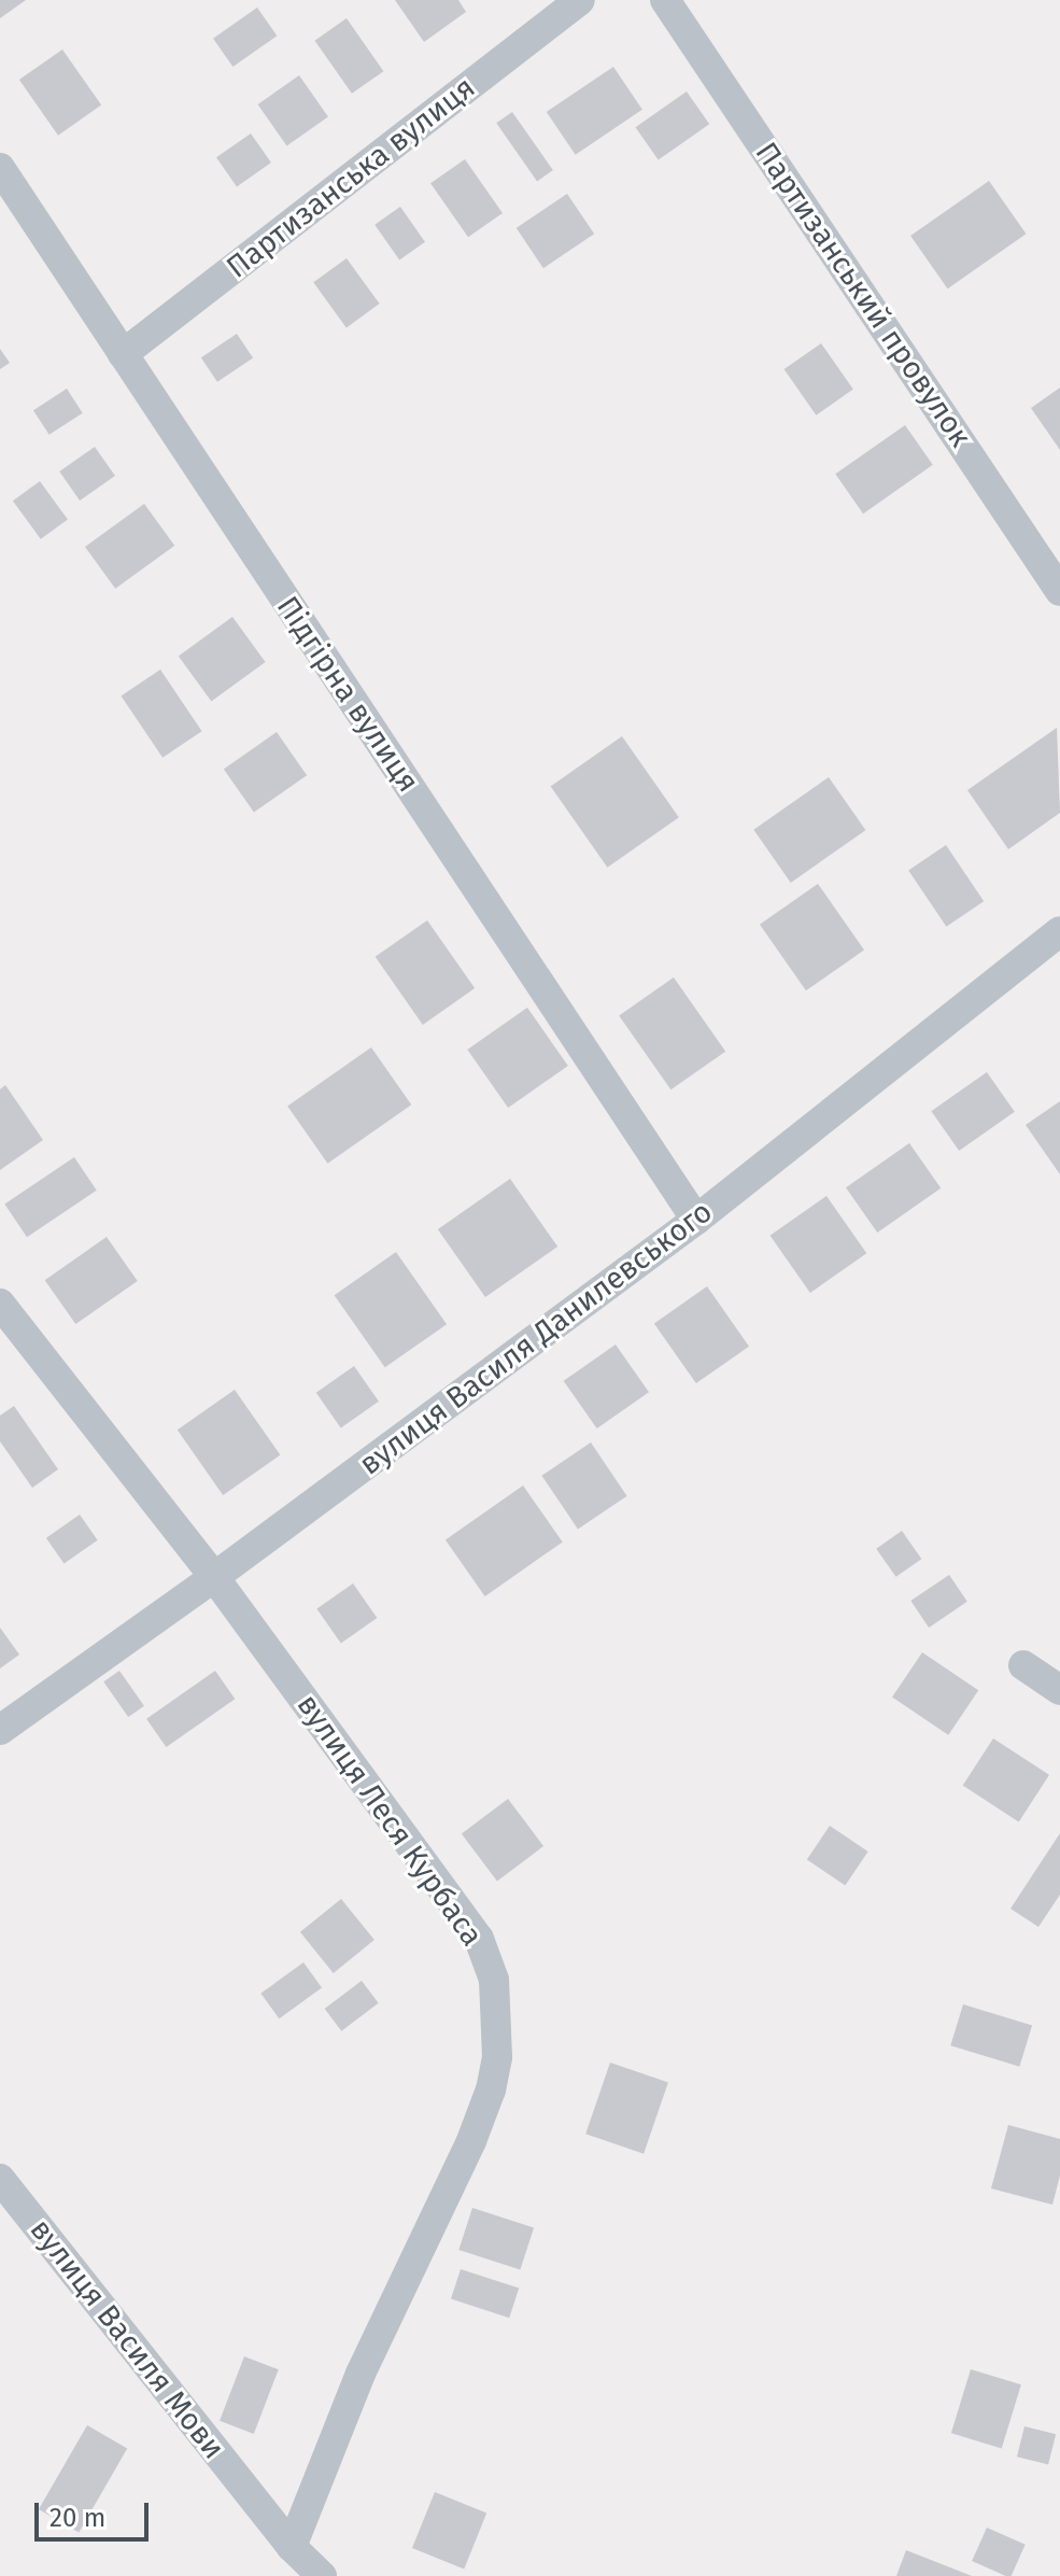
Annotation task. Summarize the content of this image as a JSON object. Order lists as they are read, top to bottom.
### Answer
{
  "streets": {
    "street": [
      "Партизанська вулиця",
      "Партизанський провулок",
      "Підгірна вулиця",
      "вулиця Василя Данилевського",
      "вулиця Леся Курбаса",
      "вулиця Василя Мови"
    ]
  },
  "crossings": [
    ["Партизанська вулиця", "Підгірна вулиця"],
    ["Підгірна вулиця", "вулиця Василя Данилевського"],
    ["вулиця Василя Данилевського", "вулиця Леся Курбаса"],
    ["вулиця Леся Курбаса", "вулиця Василя Мови"]
  ],
  "scale_bar": "20 m"
}
